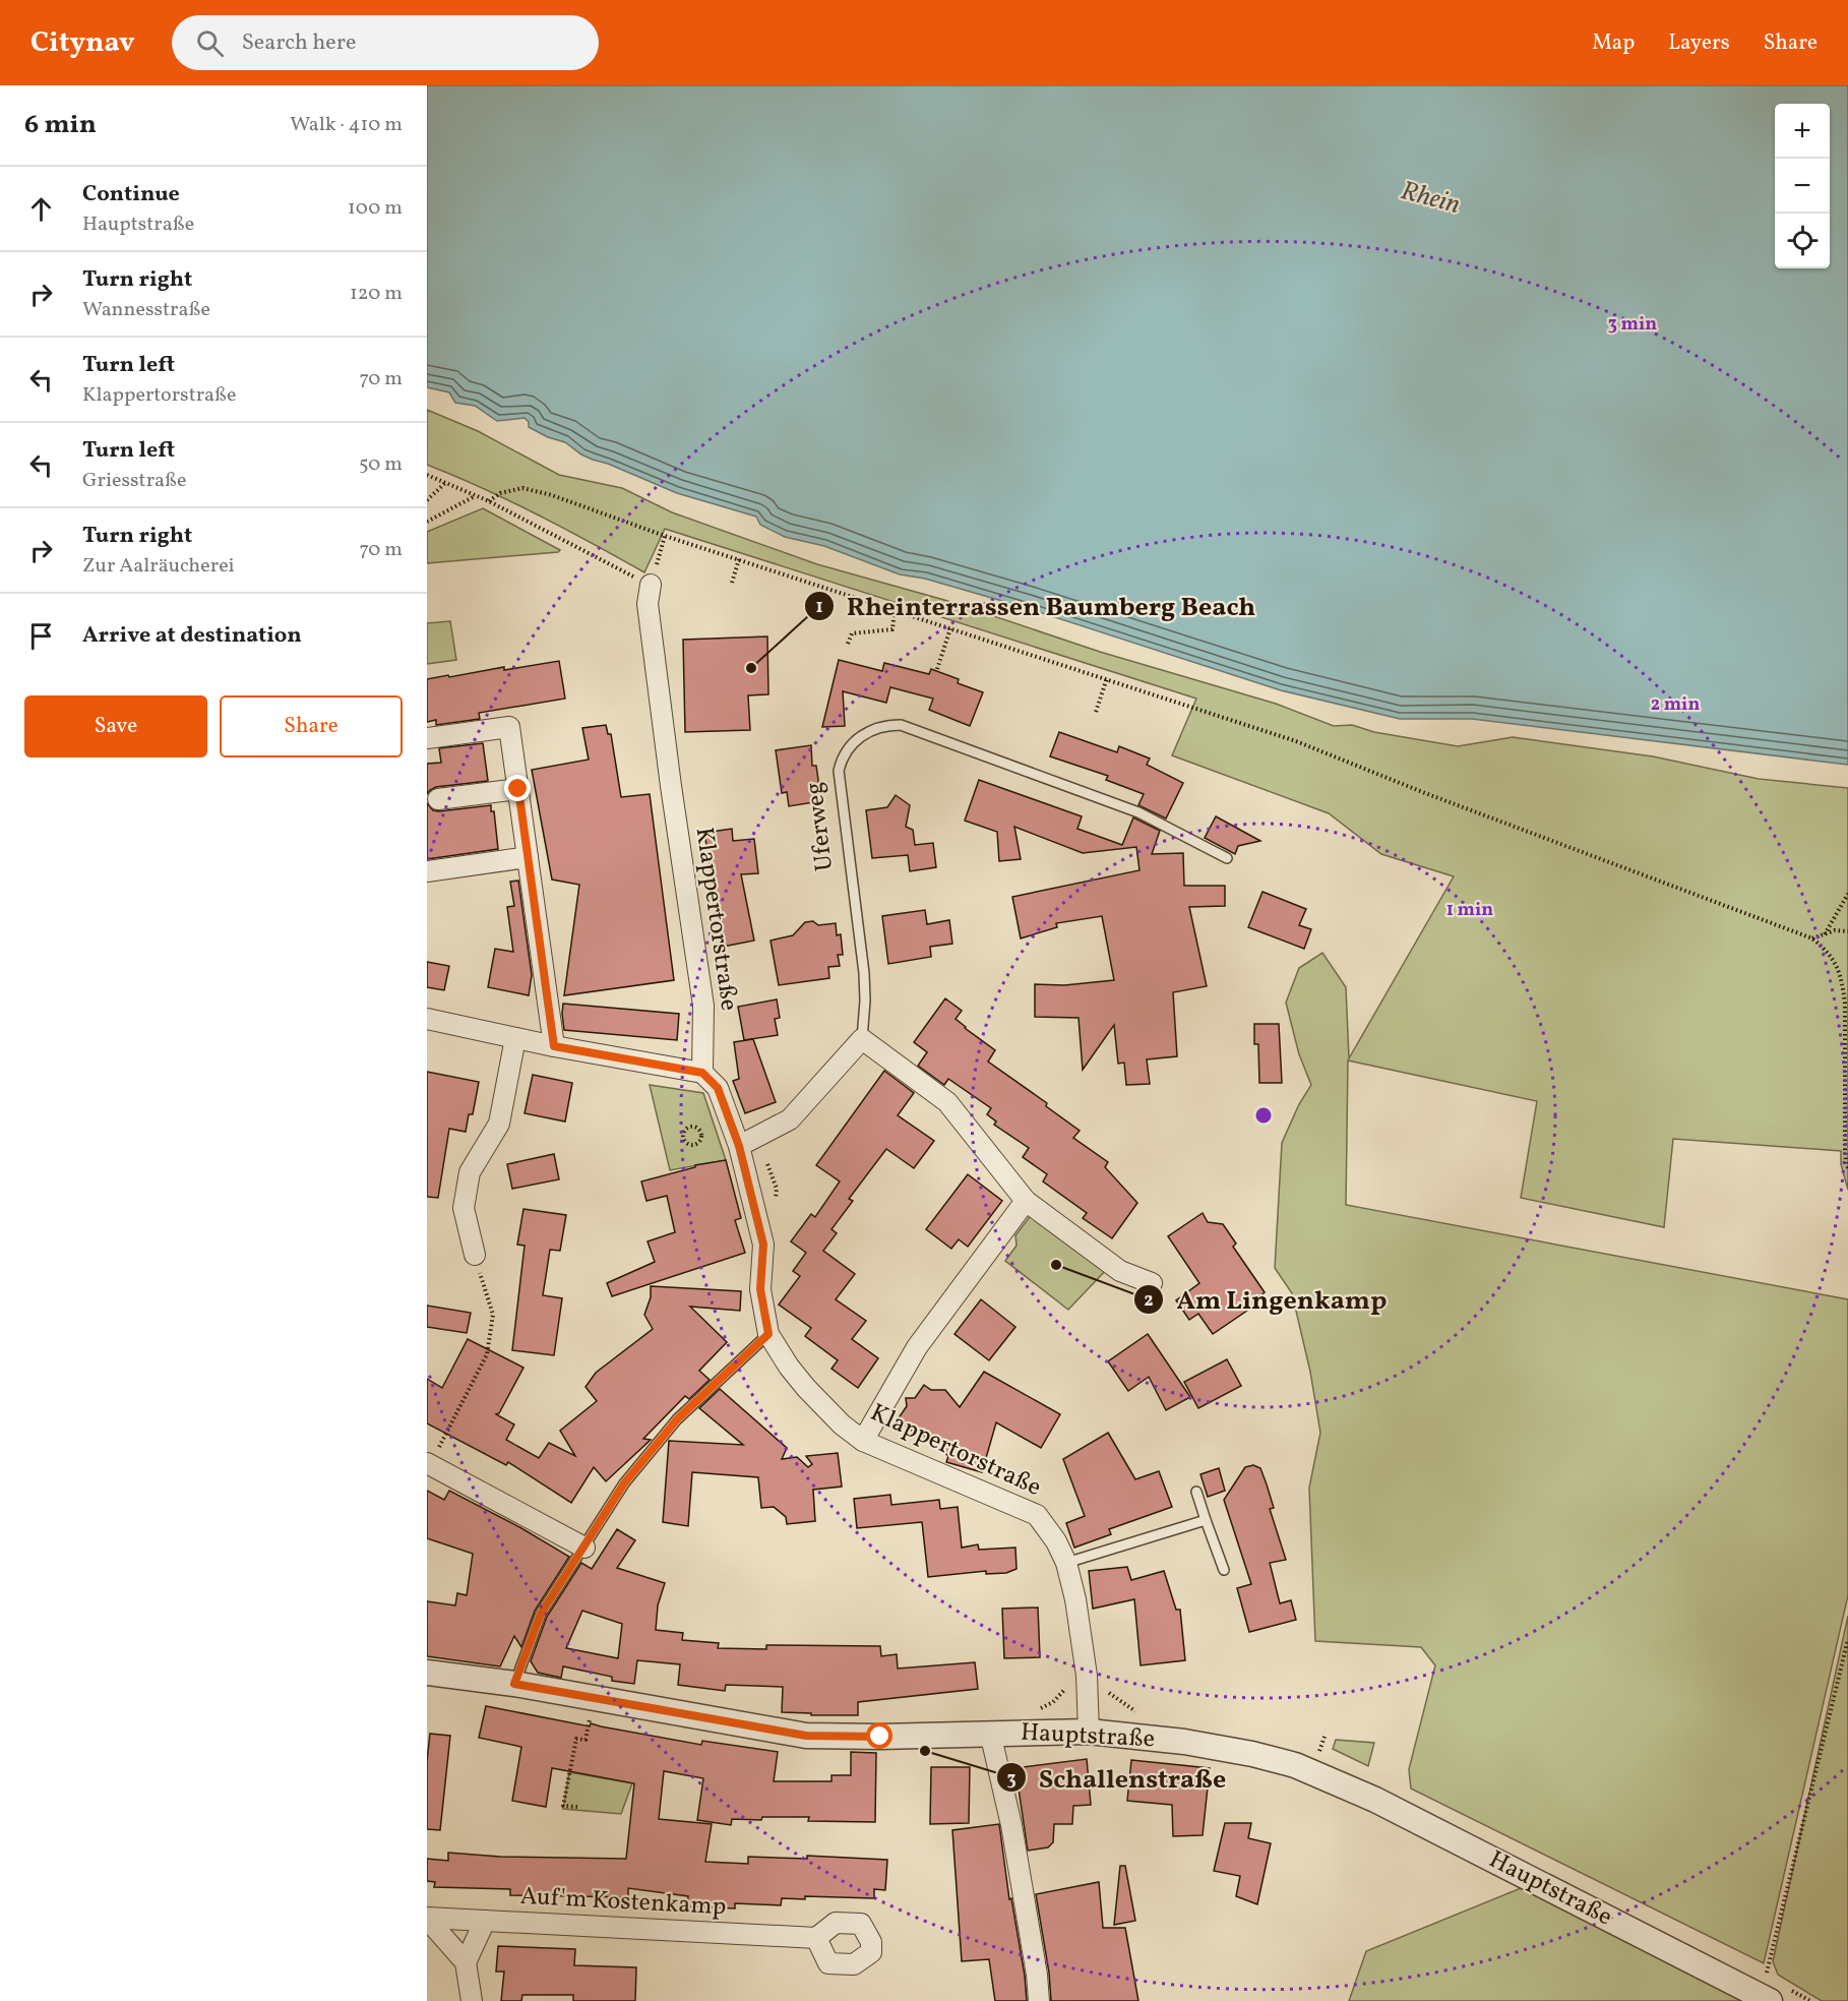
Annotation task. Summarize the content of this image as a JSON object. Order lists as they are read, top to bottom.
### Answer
{
  "streets": {
    "street": ["Klappertorstraße", "Hauptstraße", "Auf'm Kostenkamp"],
    "lane": ["Uferweg"]
  },
  "crossings": [
    ["Klappertorstraße", "Hauptstraße"]
  ],
  "water": ["Rhein"],
  "places": ["Rheinterrassen Baumberg Beach", "Am Lingenkamp", "Schallenstraße"],
  "page": {
    "header": "Citynav",
    "search": "Search here",
    "nav": ["Map", "Layers", "Share"],
    "heading": ["6 min", "Walk · 410 m"],
    "map_buttons": ["+", "−"],
    "list": [
      ["Continue", "Hauptstraße", "100 m"],
      ["Turn right", "Wannesstraße", "120 m"],
      ["Turn left", "Klappertorstraße", "70 m"],
      ["Turn left", "Griesstraße", "50 m"],
      ["Turn right", "Zur Aalräucherei", "70 m"],
      "Arrive at destination"
    ],
    "buttons": ["Save", "Share"]
  },
  "rings": ["3 min", "2 min", "1 min"]
}
